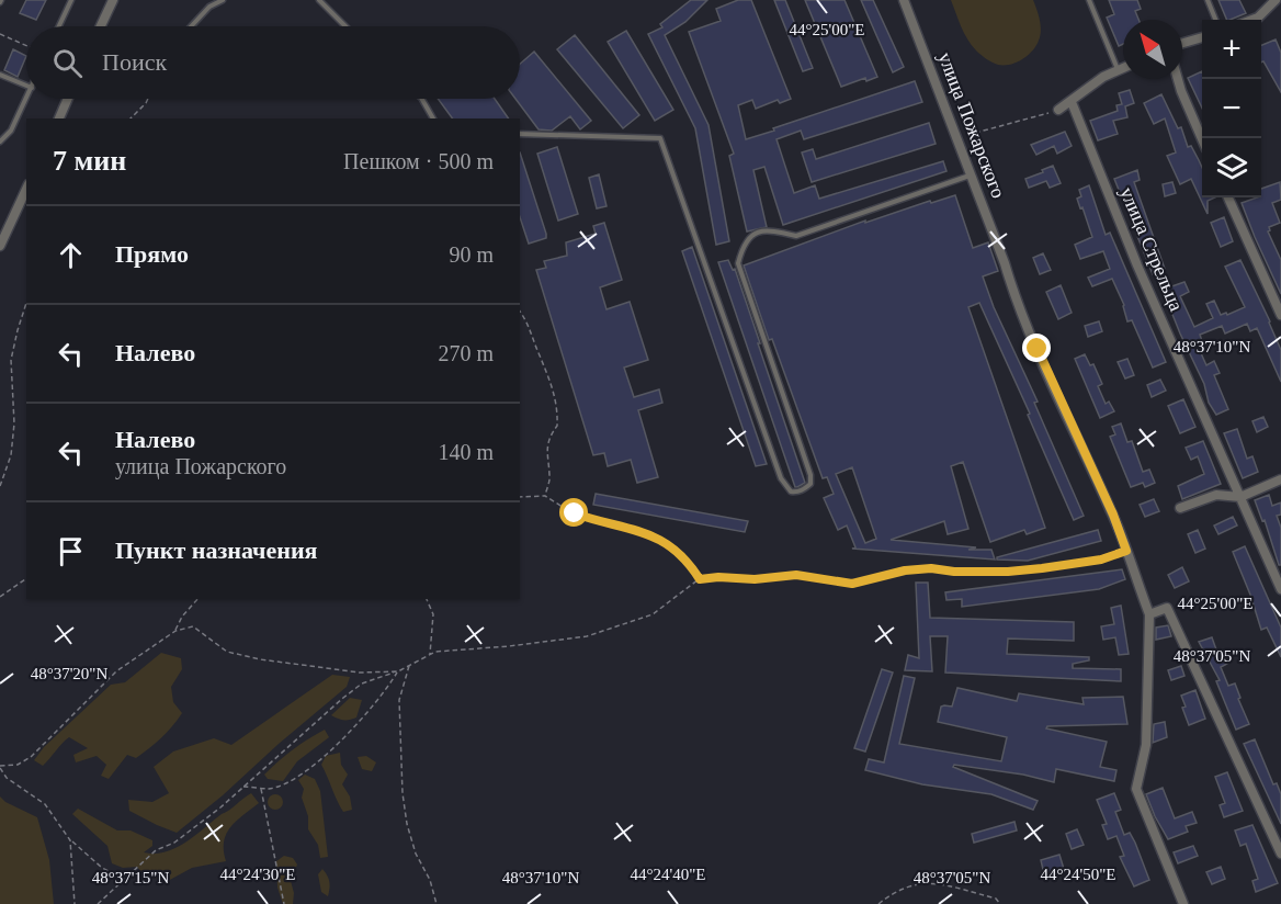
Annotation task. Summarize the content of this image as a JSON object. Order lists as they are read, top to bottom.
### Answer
{
  "streets": {
    "street": ["улица Пожарского", "улица Стрельца"]
  },
  "north": "top left",
  "page": {
    "map_buttons": ["+", "−"],
    "search": "Поиск",
    "heading": ["7 мин", "Пешком · 500 m"],
    "list": [
      ["Прямо", "90 m"],
      ["Налево", "270 m"],
      ["Налево", "улица Пожарского", "140 m"],
      "Пункт назначения"
    ]
  },
  "coordinates": [
    "44°25'00\"E",
    "48°37'10\"N",
    "48°37'05\"N",
    "48°37'20\"N",
    "44°24'30\"E",
    "44°24'40\"E",
    "44°24'50\"E",
    "48°37'15\"N"
  ]
}
